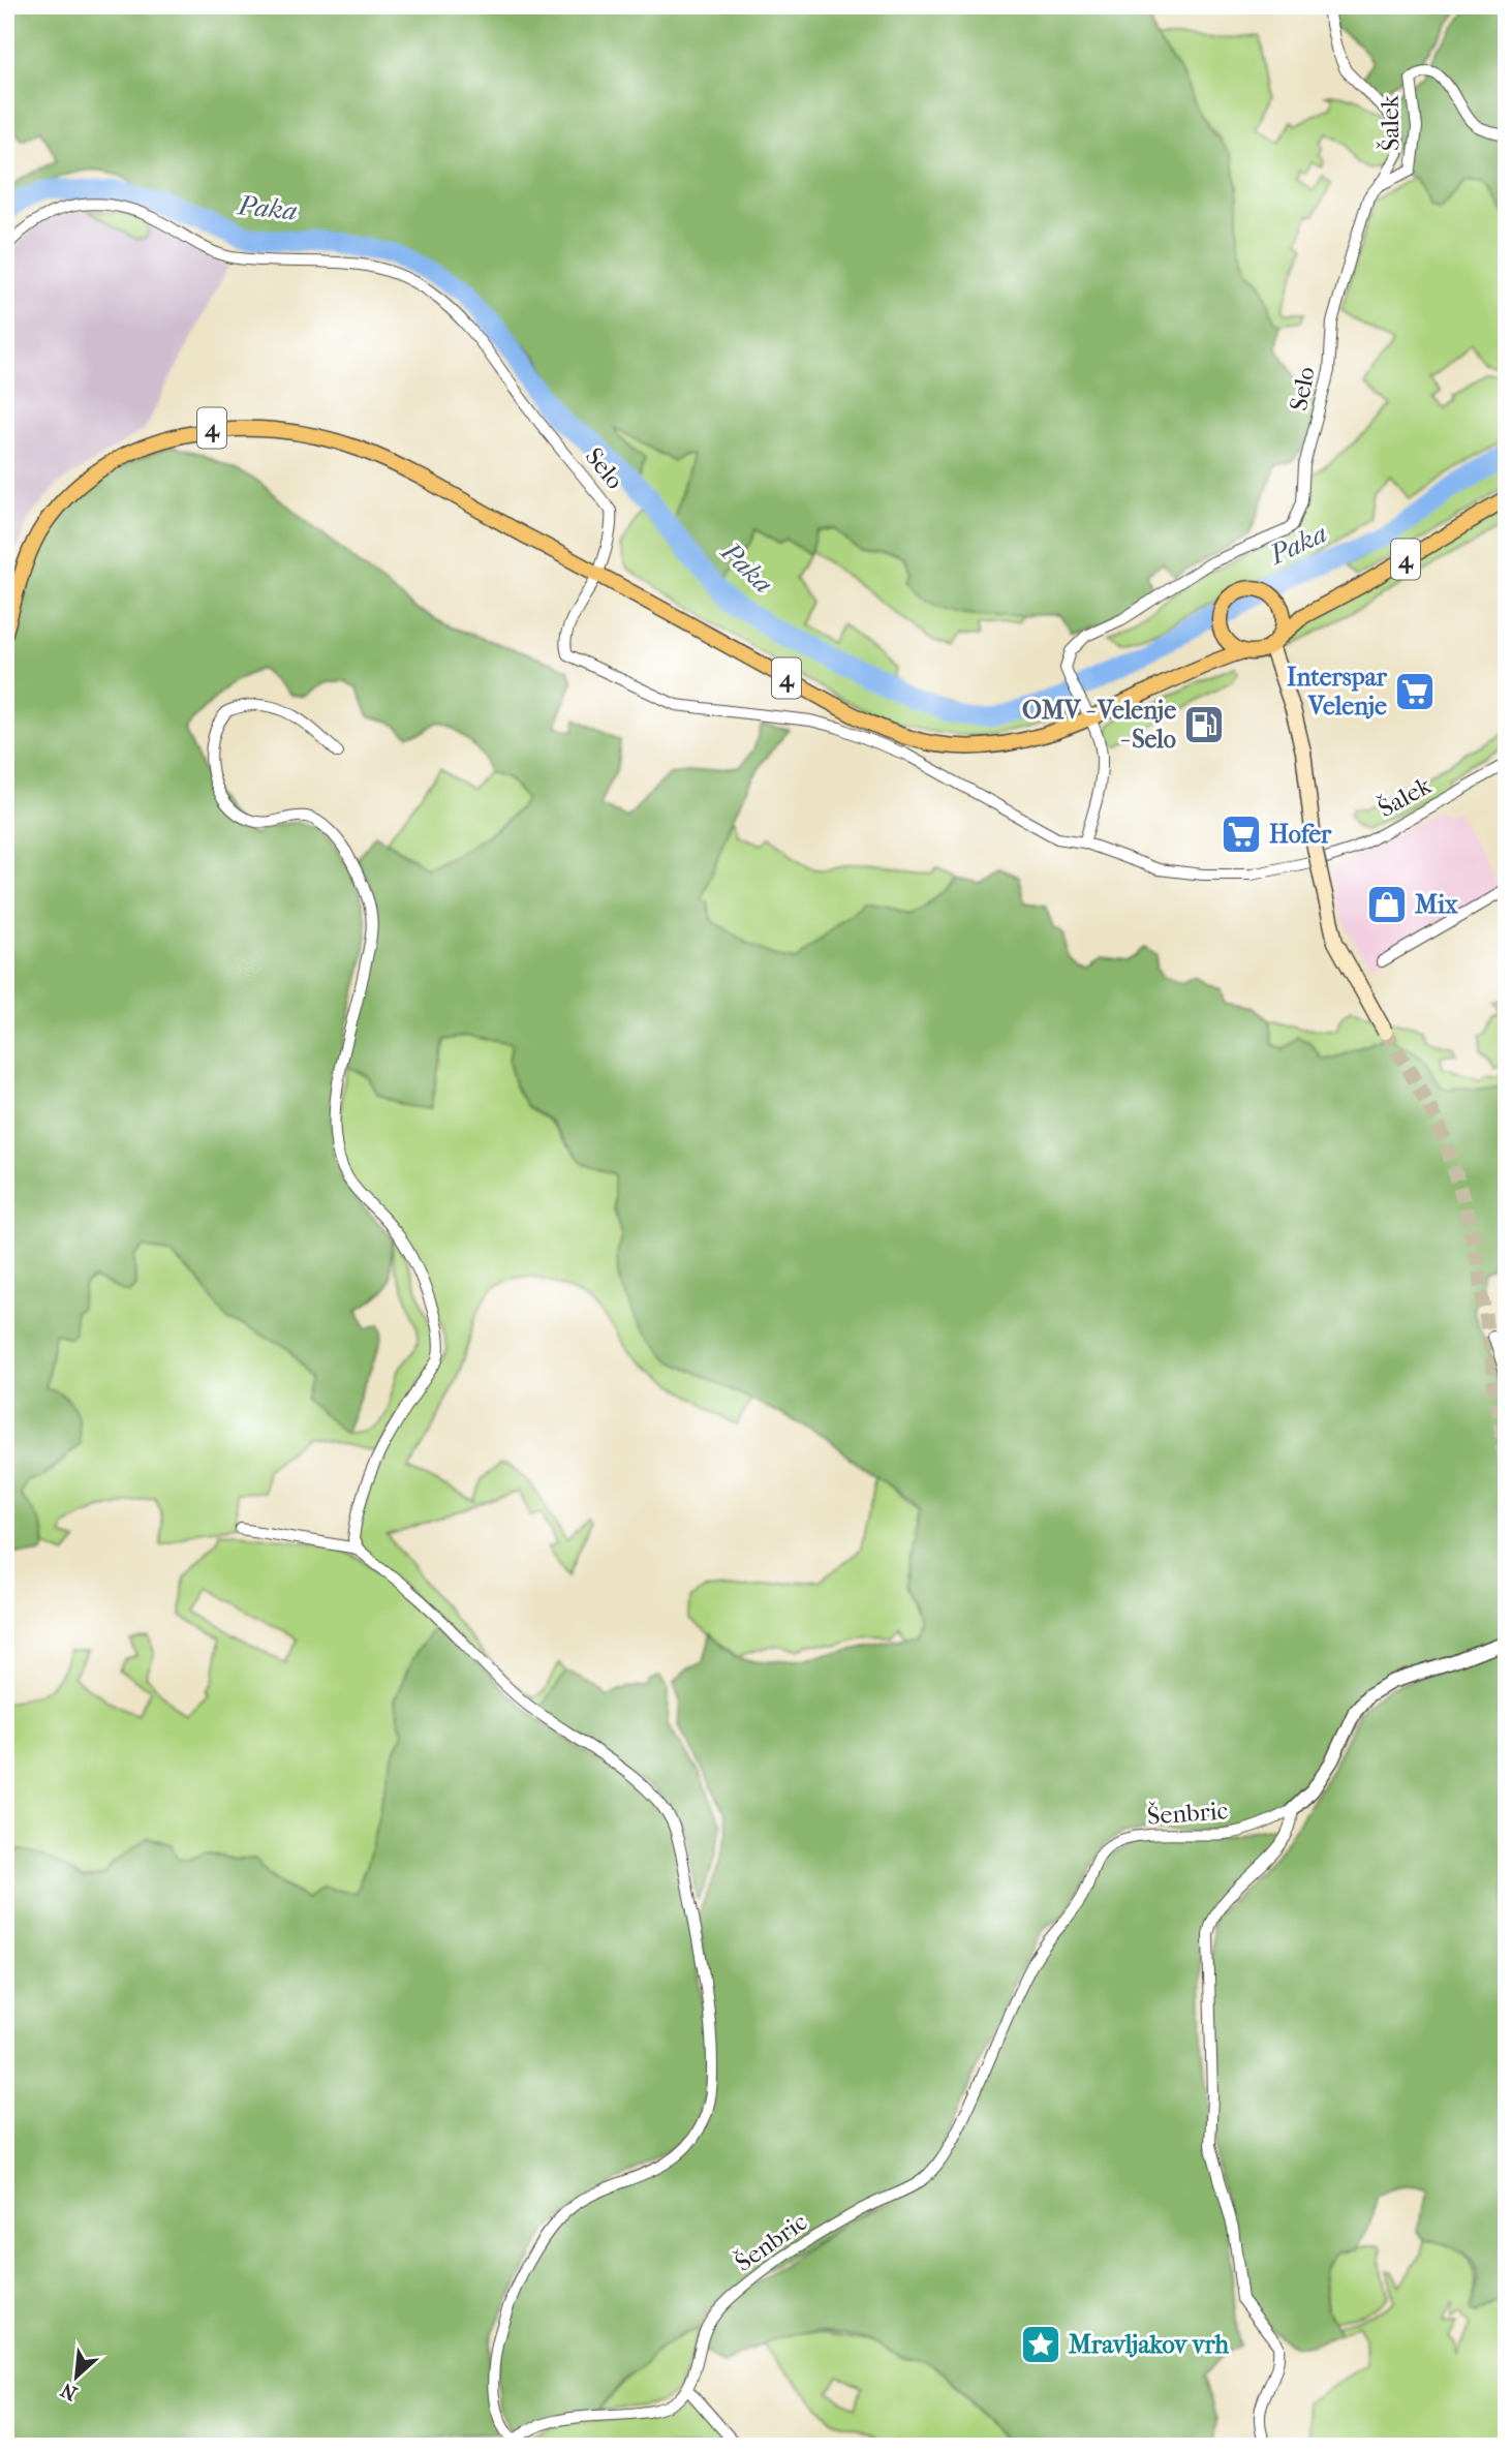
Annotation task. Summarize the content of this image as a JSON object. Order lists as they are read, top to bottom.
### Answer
{
  "streets": {
    "main road": ["4"],
    "street": ["Šalek", "Selo", "Šenbric"]
  },
  "crossings": [
    ["Šalek", "Selo"],
    ["Selo", "4"]
  ],
  "water": ["Paka"],
  "places": {
    "supermarket": ["Interspar Velenje", "Hofer"],
    "fuel station": ["OMV - Velenje - Selo"],
    "shop": ["Mix"],
    "place": ["Mravljakov vrh"]
  },
  "north": "bottom left"
}
